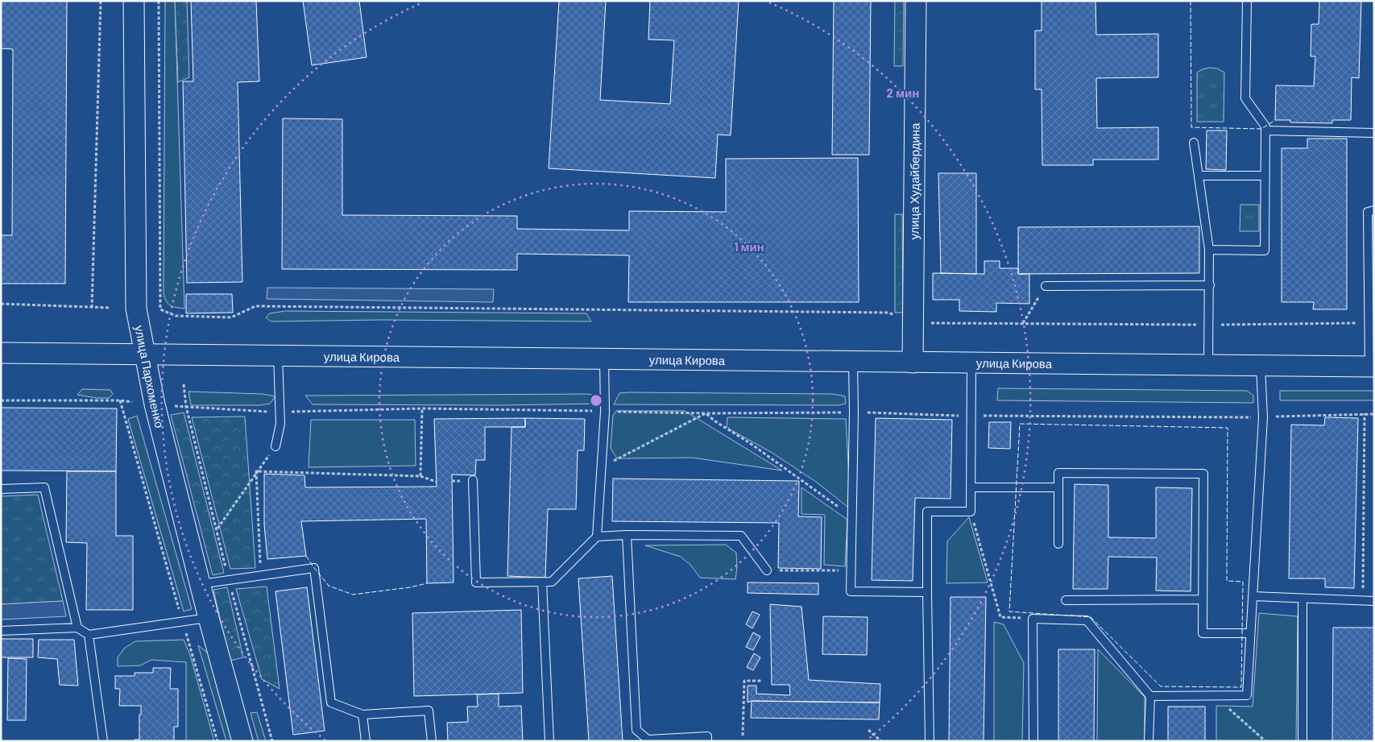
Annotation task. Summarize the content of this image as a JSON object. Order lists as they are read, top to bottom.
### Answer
{
  "streets": {
    "street": ["улица Худайбердина", "улица Кирова", "улица Пархоменко"]
  },
  "crossings": [
    ["улица Худайбердина", "улица Кирова"],
    ["улица Кирова", "улица Пархоменко"]
  ],
  "rings": ["2 мин", "1 мин"]
}
